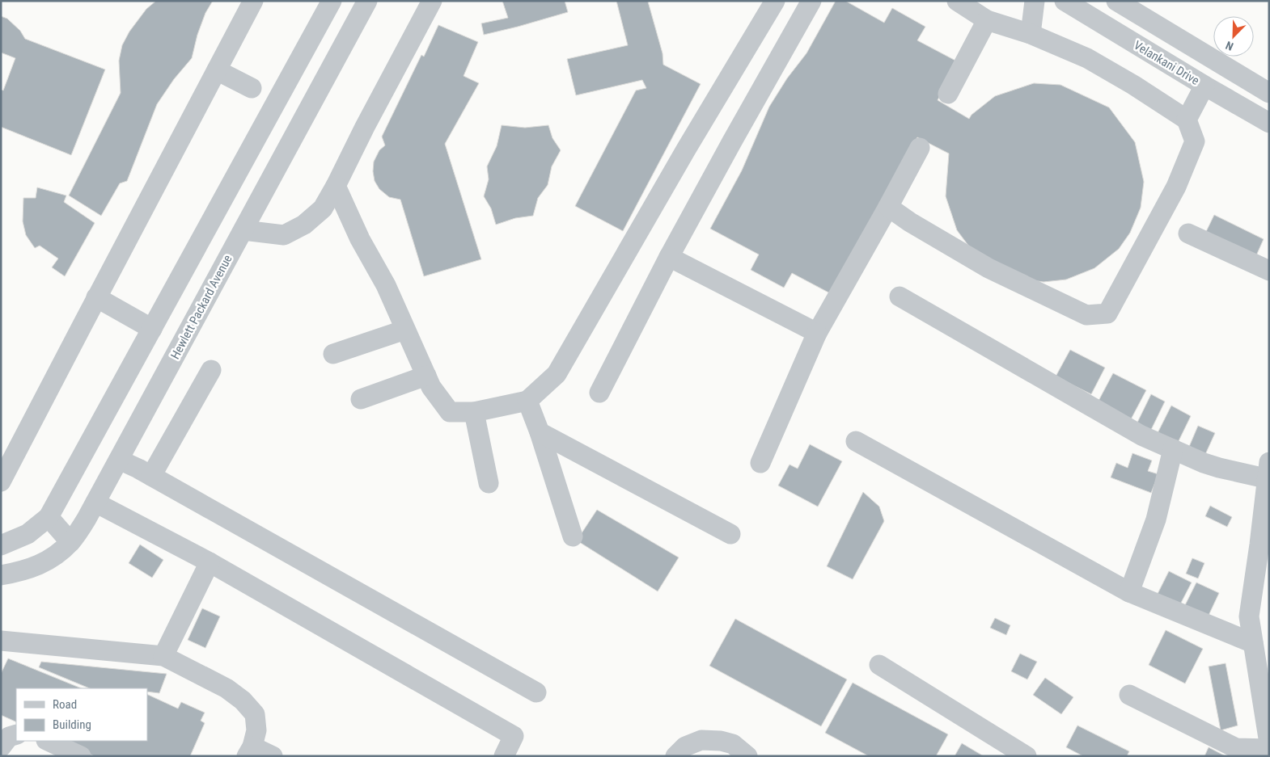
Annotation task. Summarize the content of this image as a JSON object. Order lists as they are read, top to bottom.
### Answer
{
  "streets": {
    "street": ["Velankani Drive", "Hewlett Packard Avenue"]
  },
  "legend": ["Road", "Building"],
  "north": "bottom left"
}
